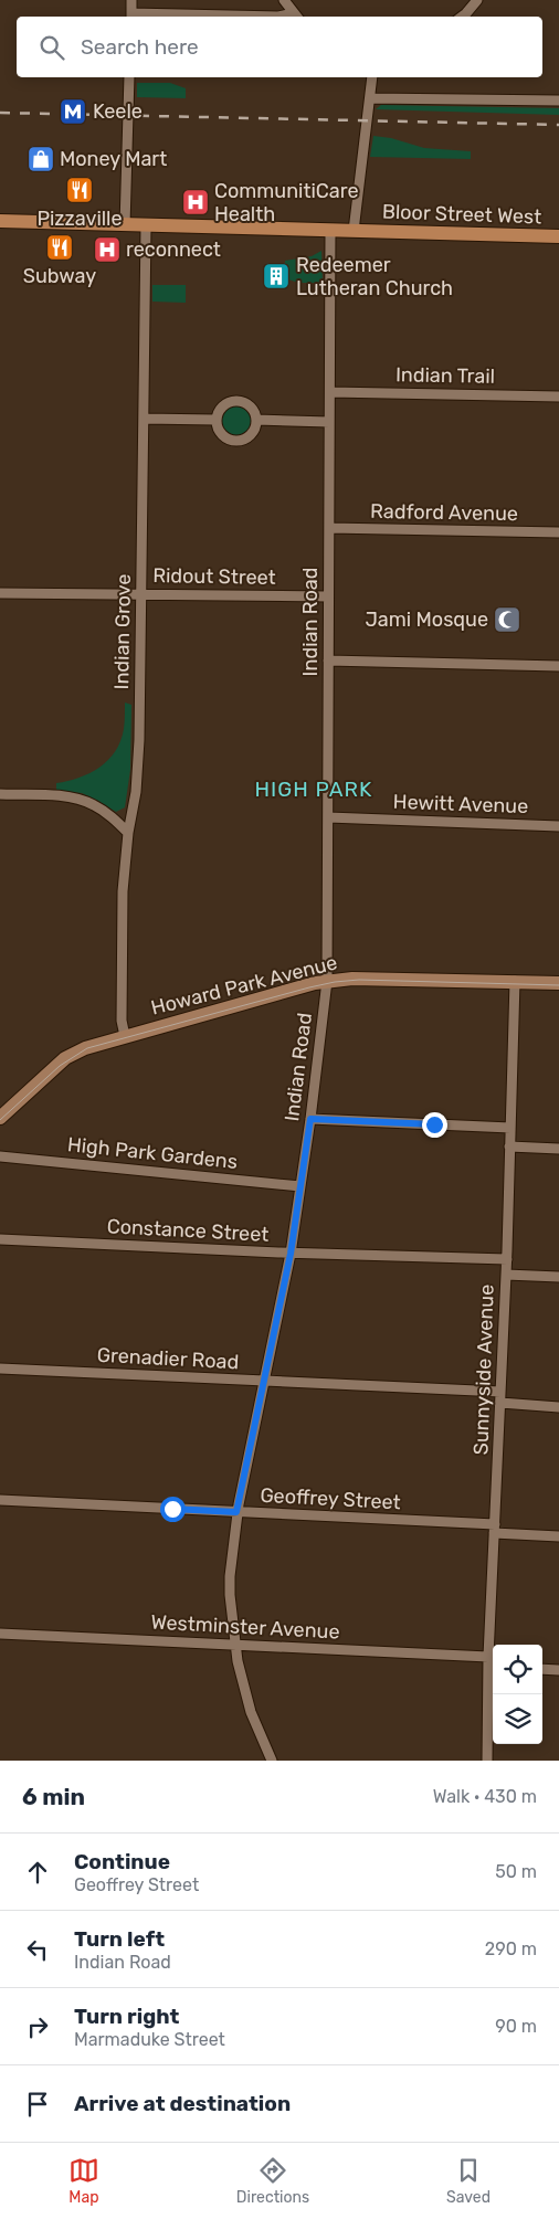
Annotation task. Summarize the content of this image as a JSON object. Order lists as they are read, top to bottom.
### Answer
{
  "streets": {
    "main road": ["Bloor Street West"],
    "street": [
      "Indian Trail",
      "Radford Avenue",
      "Ridout Street",
      "Indian Road",
      "Indian Grove",
      "Hewitt Avenue",
      "Howard Park Avenue",
      "High Park Gardens",
      "Constance Street",
      "Grenadier Road",
      "Sunnyside Avenue",
      "Geoffrey Street",
      "Westminster Avenue"
    ]
  },
  "crossings": [
    ["Bloor Street West", "Indian Road"],
    ["Bloor Street West", "Indian Grove"],
    ["Indian Trail", "Indian Road"],
    ["Radford Avenue", "Indian Road"],
    ["Ridout Street", "Indian Road"],
    ["Ridout Street", "Indian Grove"],
    ["Indian Road", "Hewitt Avenue"],
    ["Indian Road", "Howard Park Avenue"],
    ["Indian Road", "High Park Gardens"],
    ["Indian Road", "Constance Street"],
    ["Indian Road", "Grenadier Road"],
    ["Indian Road", "Geoffrey Street"],
    ["Indian Road", "Westminster Avenue"],
    ["Indian Grove", "Howard Park Avenue"],
    ["Howard Park Avenue", "Sunnyside Avenue"],
    ["Constance Street", "Sunnyside Avenue"],
    ["Grenadier Road", "Sunnyside Avenue"],
    ["Sunnyside Avenue", "Geoffrey Street"],
    ["Sunnyside Avenue", "Westminster Avenue"]
  ],
  "districts": ["HIGH PARK"],
  "places": {
    "metro station": ["Keele"],
    "shop": ["Money Mart"],
    "restaurant": ["Pizzaville", "Subway"],
    "hospital": ["CommunitiCare Health", "reconnect"],
    "building": ["Redeemer Lutheran Church"],
    "mosque": ["Jami Mosque"]
  },
  "page": {
    "search": "Search here",
    "heading": ["6 min", "Walk · 430 m"],
    "list": [
      ["Continue", "Geoffrey Street", "50 m"],
      ["Turn left", "Indian Road", "290 m"],
      ["Turn right", "Marmaduke Street", "90 m"],
      "Arrive at destination"
    ],
    "nav": ["Map", "Directions", "Saved"]
  }
}
